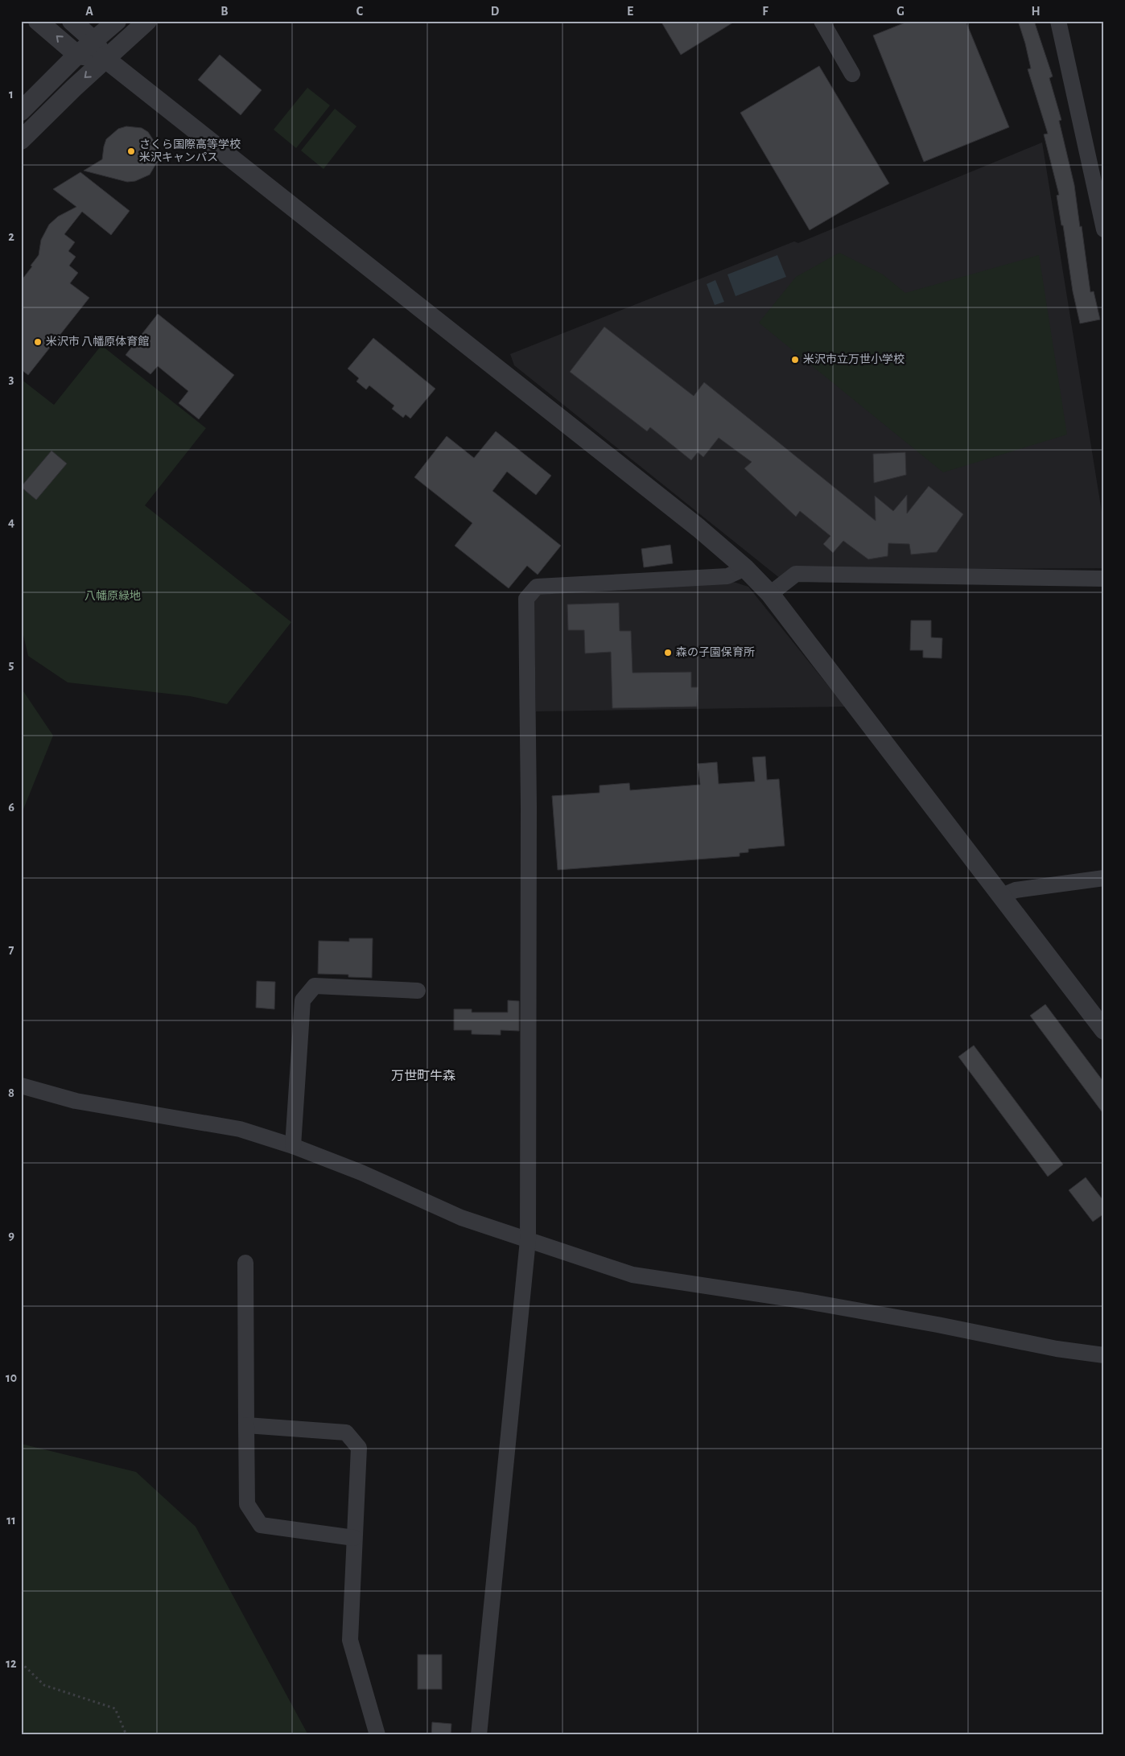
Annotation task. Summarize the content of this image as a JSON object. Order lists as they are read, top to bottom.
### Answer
{
  "districts": ["万世町牛森"],
  "parks": ["八幡原緑地"],
  "places": [
    "さくら国際高等学校 米沢キャンパス",
    "米沢市 八幡原体育館",
    "米沢市立万世小学校",
    "森の子園保育所"
  ],
  "grid": {
    "columns": [
      "A",
      "B",
      "C",
      "D",
      "E",
      "F",
      "G",
      "H"
    ],
    "rows": [
      "1",
      "2",
      "3",
      "4",
      "5",
      "6",
      "7",
      "8",
      "9",
      "10",
      "11",
      "12"
    ]
  }
}
